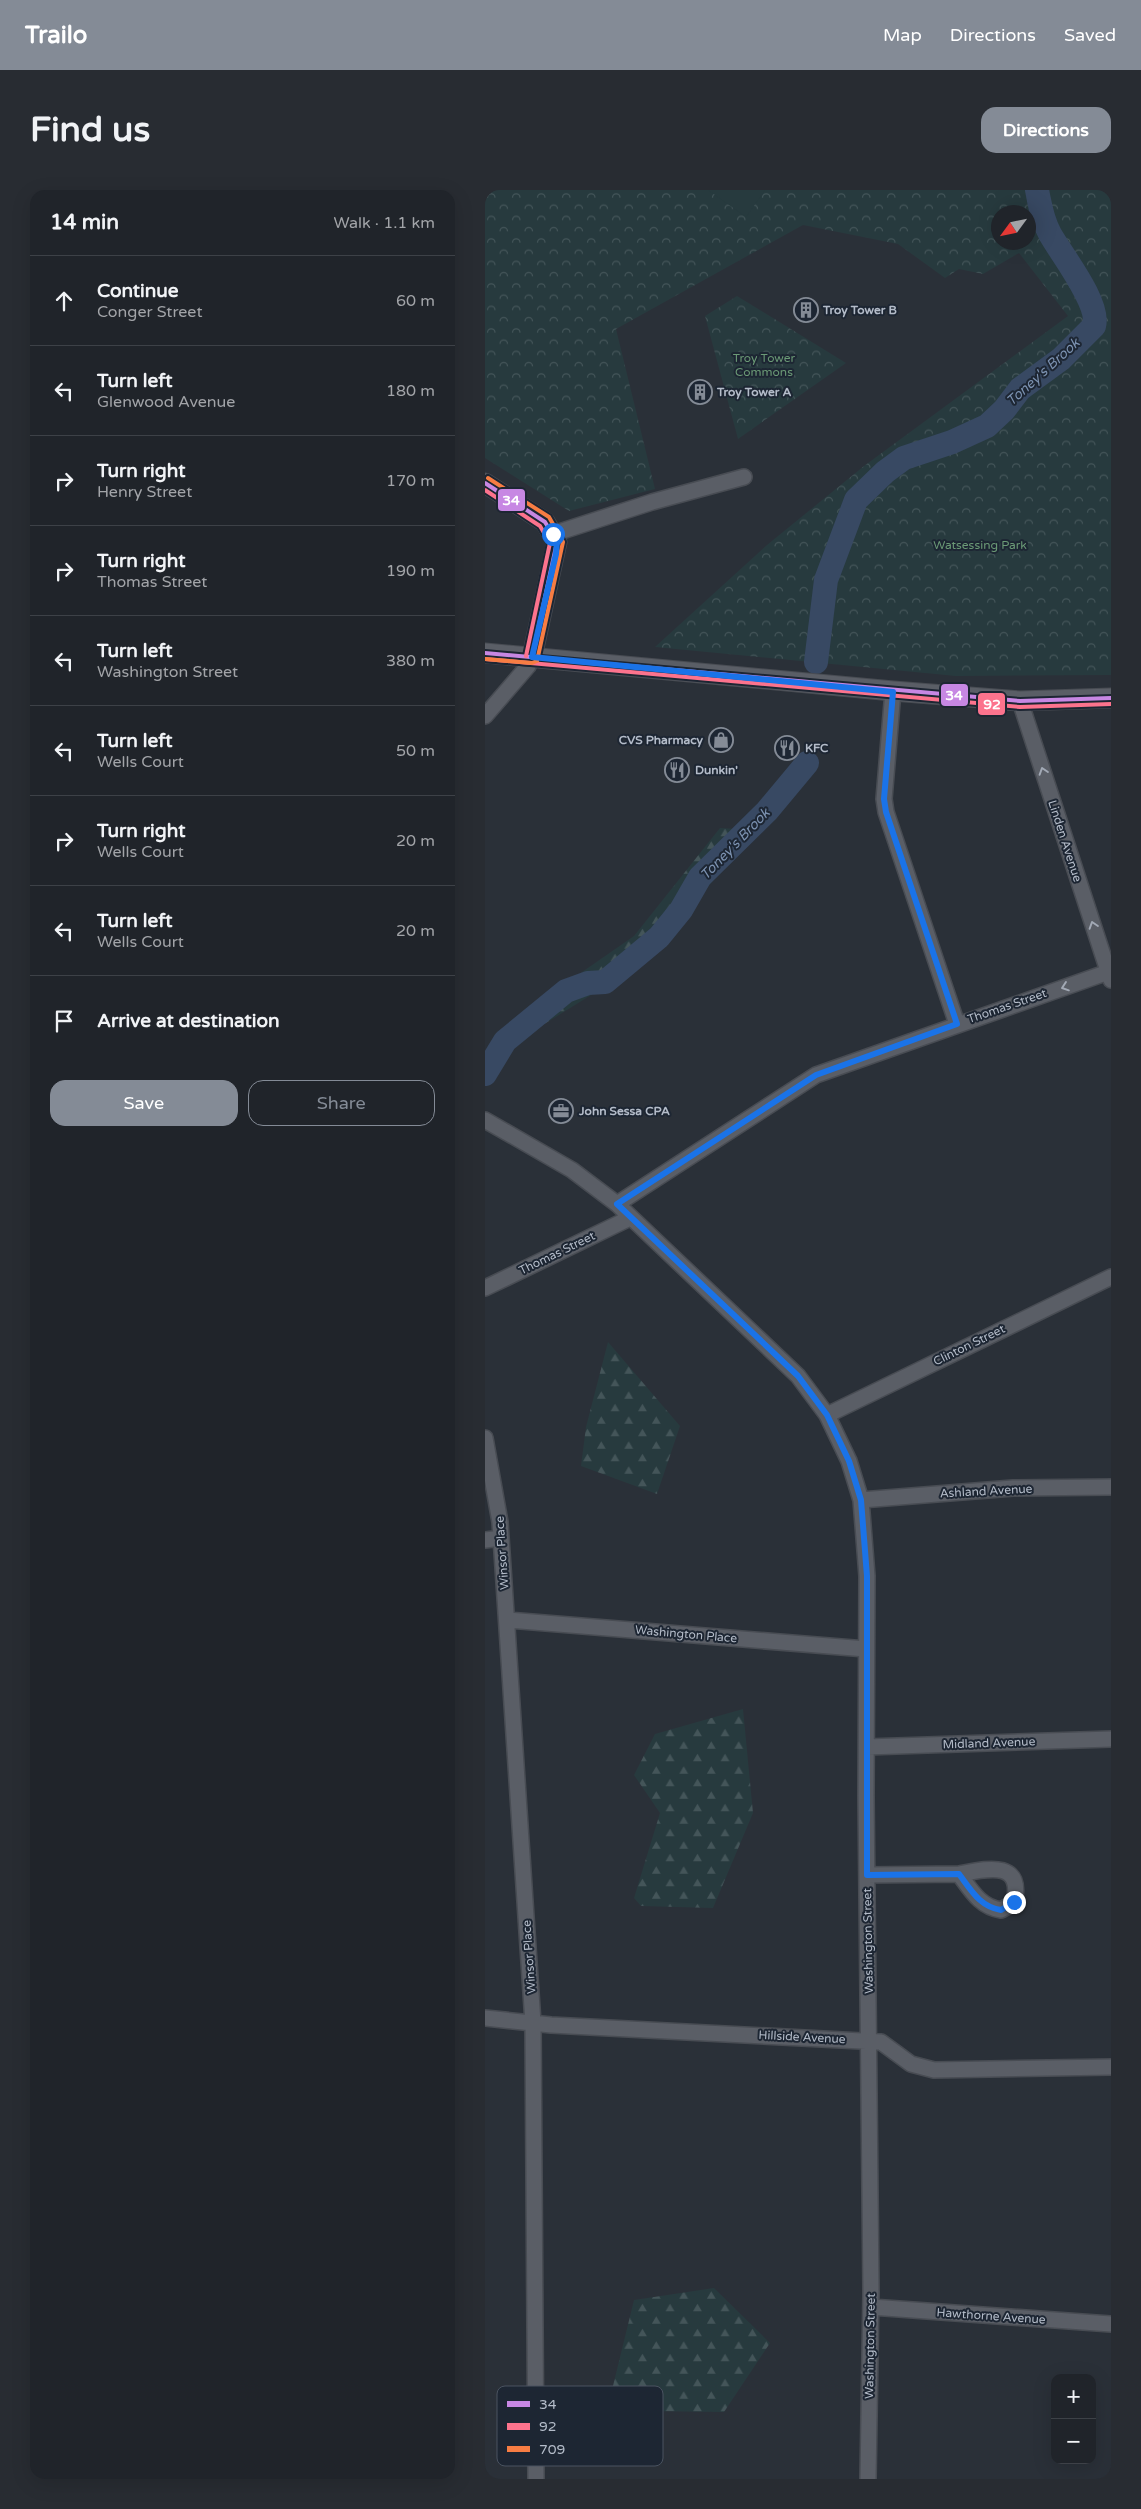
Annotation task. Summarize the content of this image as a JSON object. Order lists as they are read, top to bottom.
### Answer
{
  "streets": {
    "street": [
      "Linden Avenue",
      "Thomas Street",
      "Clinton Street",
      "Ashland Avenue",
      "Winsor Place",
      "Washington Place",
      "Midland Avenue",
      "Washington Street",
      "Hillside Avenue",
      "Hawthorne Avenue"
    ]
  },
  "crossings": [
    ["Linden Avenue", "Thomas Street"],
    ["Thomas Street", "Washington Street"],
    ["Clinton Street", "Washington Street"],
    ["Ashland Avenue", "Washington Street"],
    ["Winsor Place", "Washington Place"],
    ["Winsor Place", "Hillside Avenue"],
    ["Washington Place", "Washington Street"],
    ["Midland Avenue", "Washington Street"],
    ["Washington Street", "Hillside Avenue"],
    ["Washington Street", "Hawthorne Avenue"]
  ],
  "one_way": ["Linden Avenue"],
  "water": ["Toney's Brook"],
  "parks": ["Troy Tower Commons", "Watsessing Park"],
  "places": {
    "building": ["Troy Tower B", "Troy Tower A"],
    "shop": ["CVS Pharmacy"],
    "restaurant": ["KFC", "Dunkin'"],
    "office": ["John Sessa CPA"]
  },
  "lines": ["transit line 709", "transit line 34", "transit line 92"],
  "legend": ["34", "92", "709"],
  "north": "bottom left",
  "page": {
    "header": "Trailo",
    "nav": ["Map", "Directions", "Saved"],
    "buttons": [
      "Directions",
      ["Save", "Share"]
    ],
    "title": "Find us",
    "heading": ["14 min", "Walk · 1.1 km"],
    "list": [
      ["Continue", "Conger Street", "60 m"],
      ["Turn left", "Glenwood Avenue", "180 m"],
      ["Turn right", "Henry Street", "170 m"],
      ["Turn right", "Thomas Street", "190 m"],
      ["Turn left", "Washington Street", "380 m"],
      ["Turn left", "Wells Court", "50 m"],
      ["Turn right", "Wells Court", "20 m"],
      ["Turn left", "Wells Court", "20 m"],
      "Arrive at destination"
    ],
    "map_buttons": ["+", "−"]
  }
}
